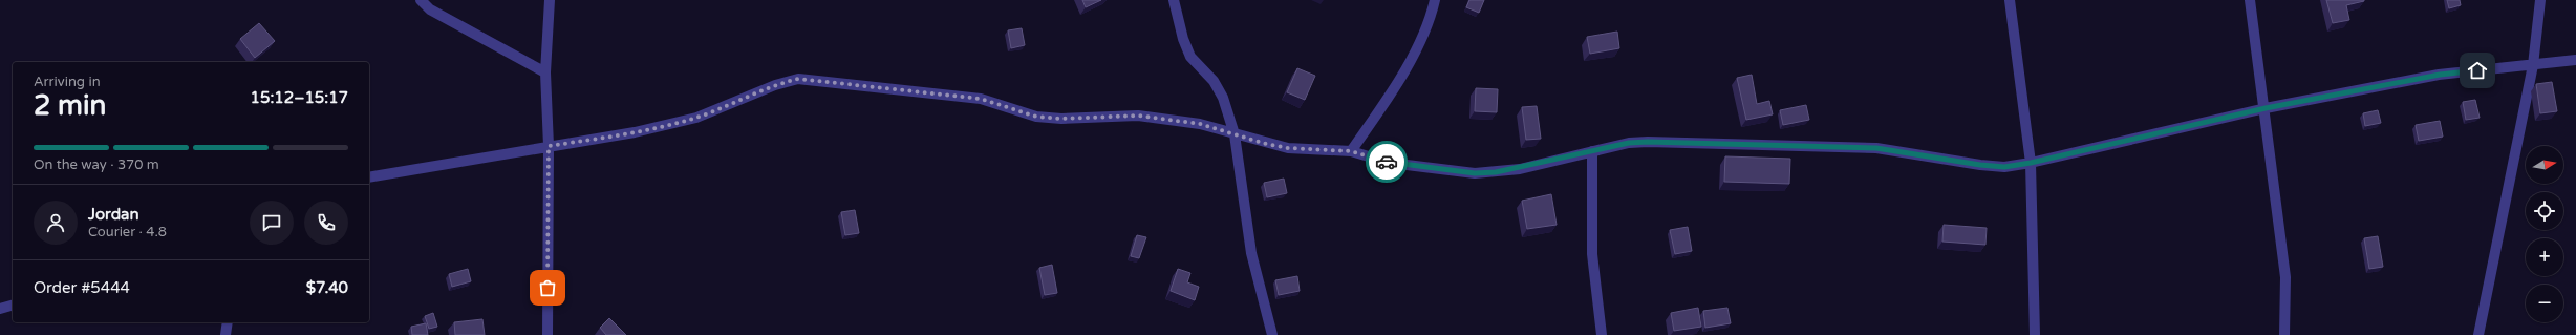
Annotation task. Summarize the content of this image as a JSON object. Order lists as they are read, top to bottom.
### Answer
{
  "north": "right",
  "page": {
    "heading": ["2 min", "Arriving in", "15:12–15:17"],
    "panel": [
      "Jordan",
      "Courier · 4.8",
      "Order #5444",
      "$7.40"
    ],
    "bar": "On the way · 370 m",
    "map_buttons": ["+", "−"]
  }
}
